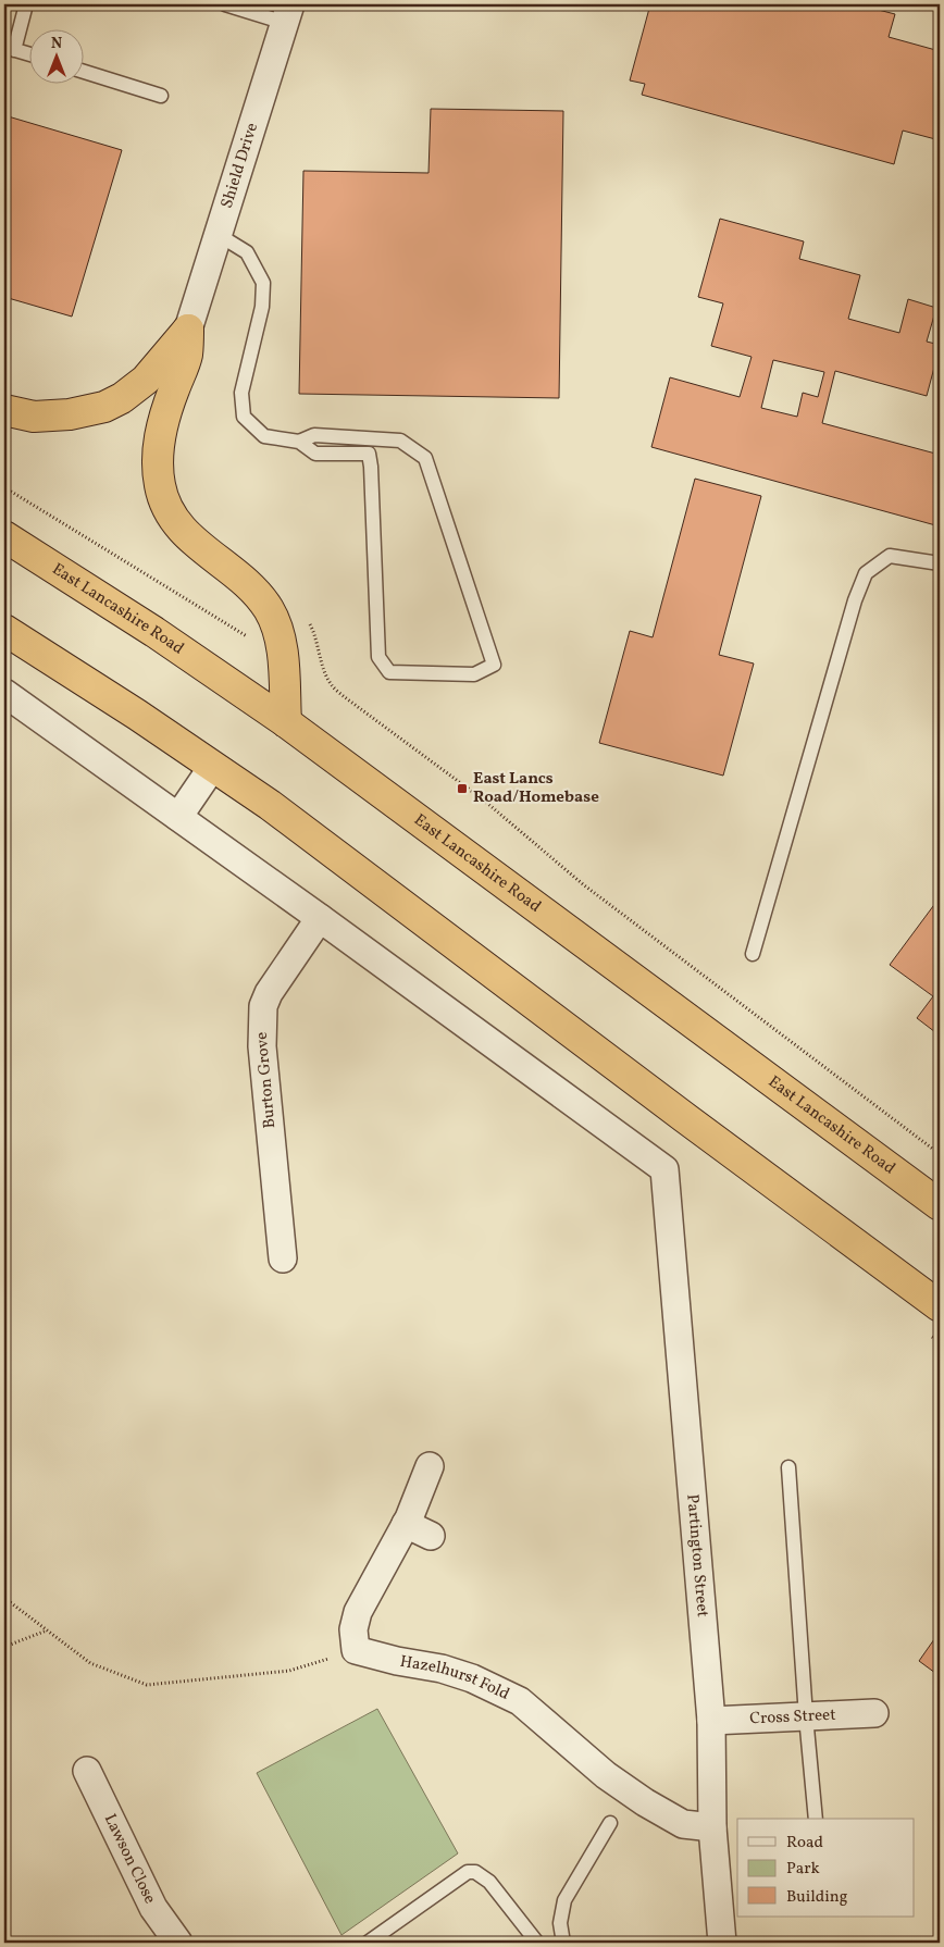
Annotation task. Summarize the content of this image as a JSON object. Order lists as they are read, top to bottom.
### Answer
{
  "streets": {
    "highway": ["East Lancashire Road"],
    "street": [
      "Shield Drive",
      "Burton Grove",
      "Partington Street",
      "Hazelhurst Fold",
      "Cross Street",
      "Lawson Close"
    ]
  },
  "crossings": [
    ["Burton Grove", "Partington Street"],
    ["Partington Street", "Hazelhurst Fold"],
    ["Partington Street", "Cross Street"]
  ],
  "places": {
    "transit": ["East Lancs Road/Homebase"]
  },
  "legend": ["Road", "Park", "Building"],
  "north": "top"
}
